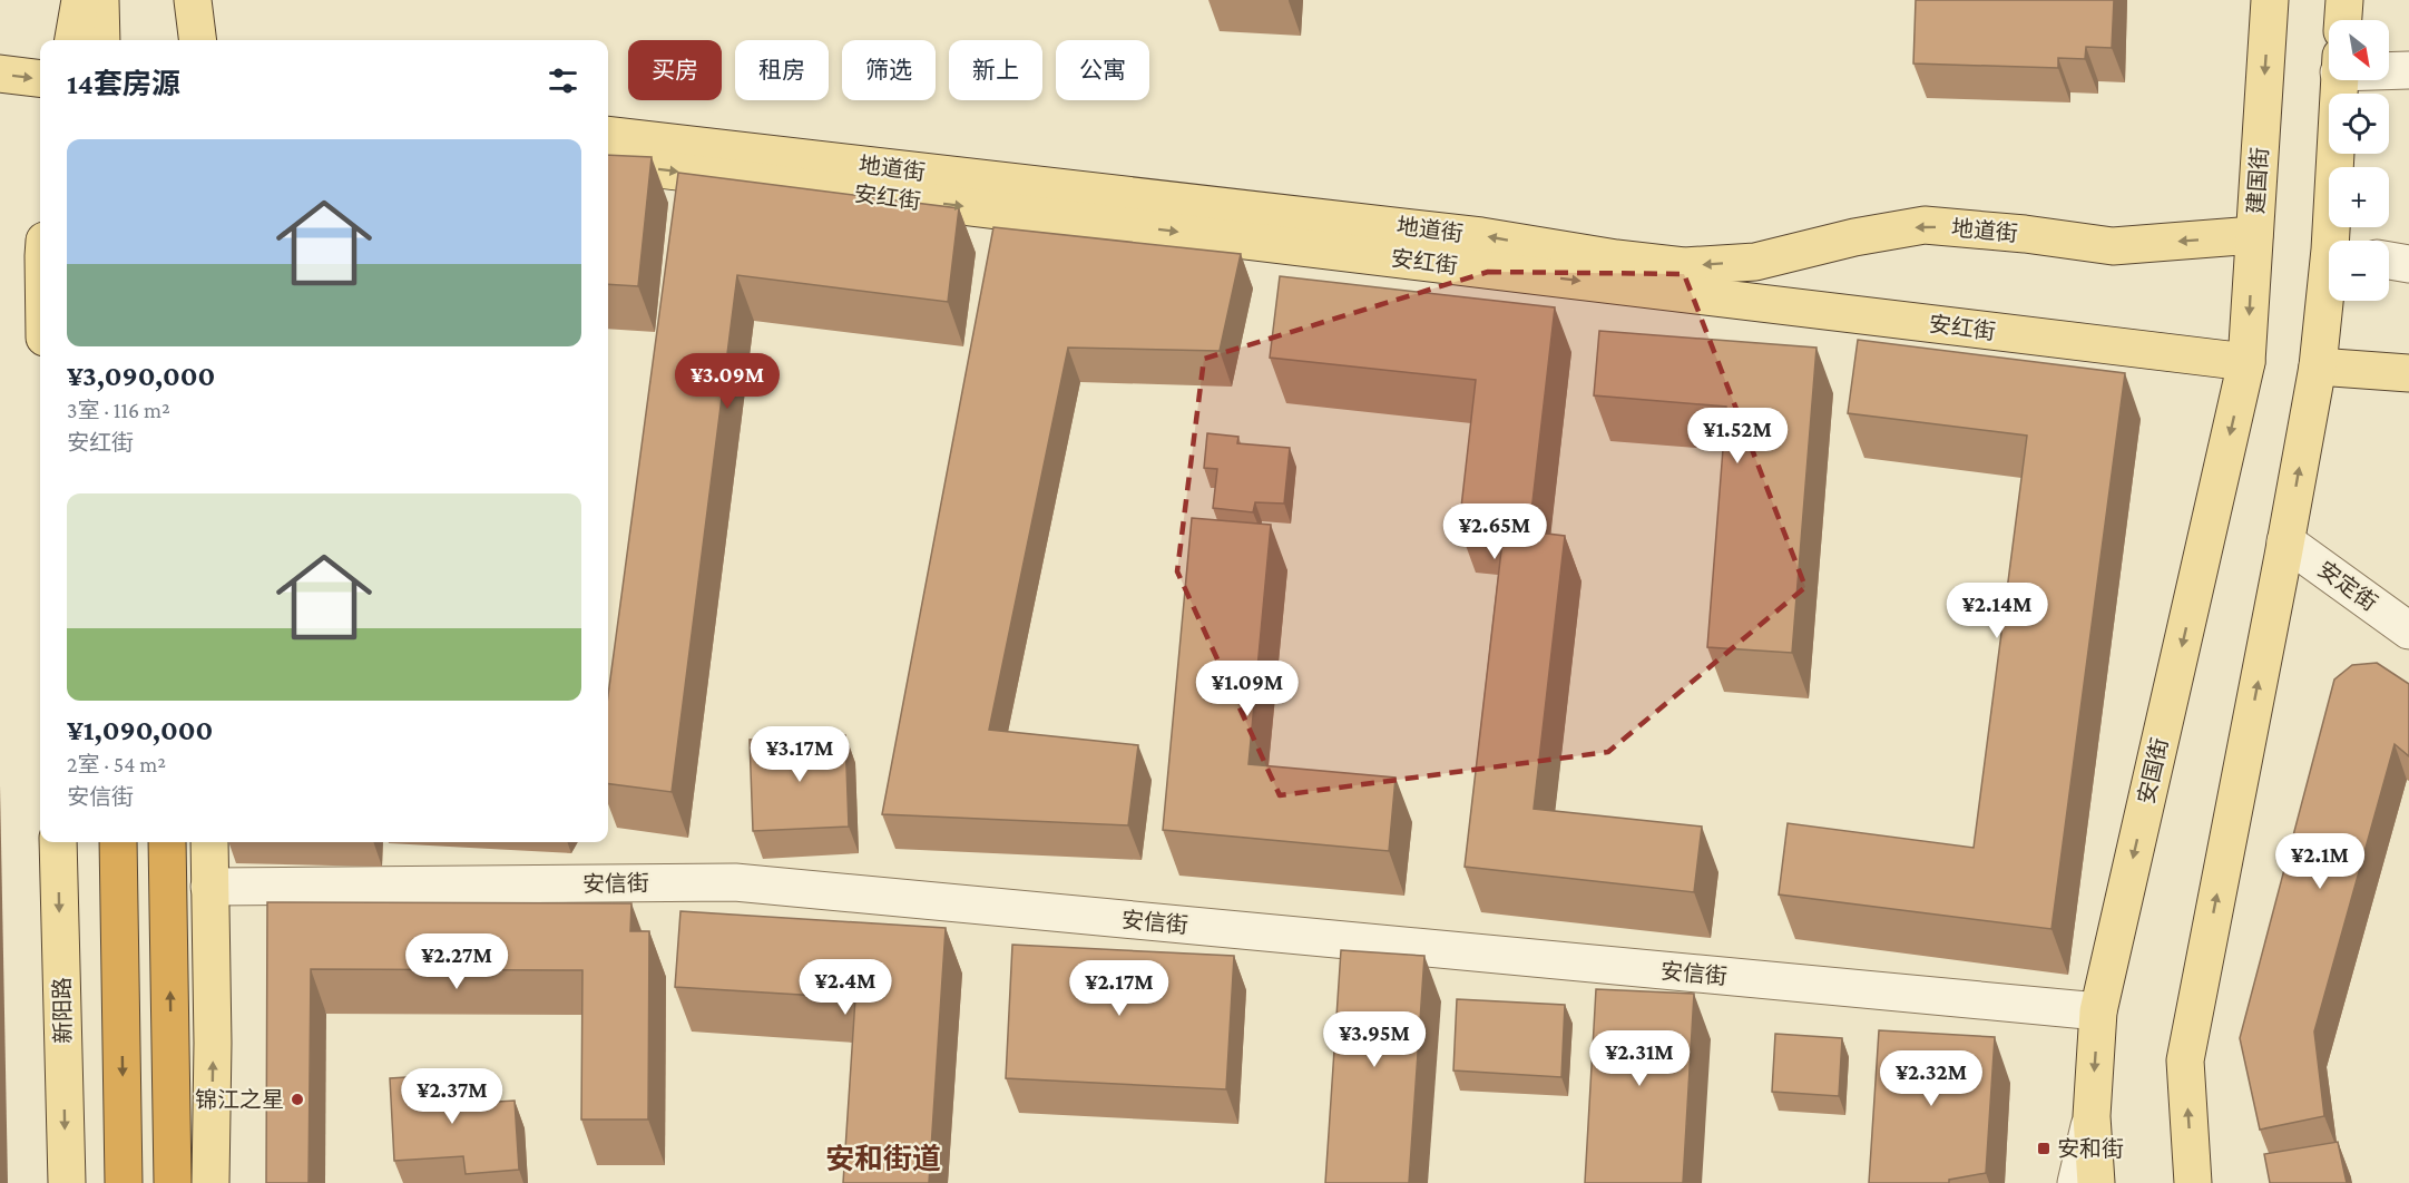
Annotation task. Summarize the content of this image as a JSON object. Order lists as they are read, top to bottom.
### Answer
{
  "streets": {
    "main road": [
      "地道街",
      "建国街",
      "安红街",
      "安国街",
      "新阳路"
    ],
    "street": ["安定街", "安信街"]
  },
  "crossings": [
    ["地道街", "建国街"],
    ["建国街", "安红街"],
    ["建国街", "安国街"],
    ["安红街", "安国街"],
    ["安国街", "安信街"]
  ],
  "one_way": ["地道街", "安红街"],
  "districts": ["安和街道"],
  "places": {
    "other": ["锦江之星"],
    "transit": ["安和街"]
  },
  "north": "bottom right",
  "page": {
    "map_buttons": ["+", "−"],
    "chip": [
      "买房",
      "租房",
      "筛选",
      "新上",
      "公寓"
    ],
    "heading": "14套房源",
    "list": [
      {
        "name": "¥3,090,000",
        "note": "3室 · 116 m² · 安红街"
      },
      {
        "name": "¥1,090,000",
        "note": "2室 · 54 m² · 安信街"
      }
    ],
    "price": [
      "¥3.09M",
      "¥1.52M",
      "¥2.65M",
      "¥2.14M",
      "¥1.09M",
      "¥3.17M",
      "¥2.1M",
      "¥2.27M",
      "¥2.4M",
      "¥2.17M",
      "¥3.95M",
      "¥2.31M",
      "¥2.32M",
      "¥2.37M"
    ]
  }
}
